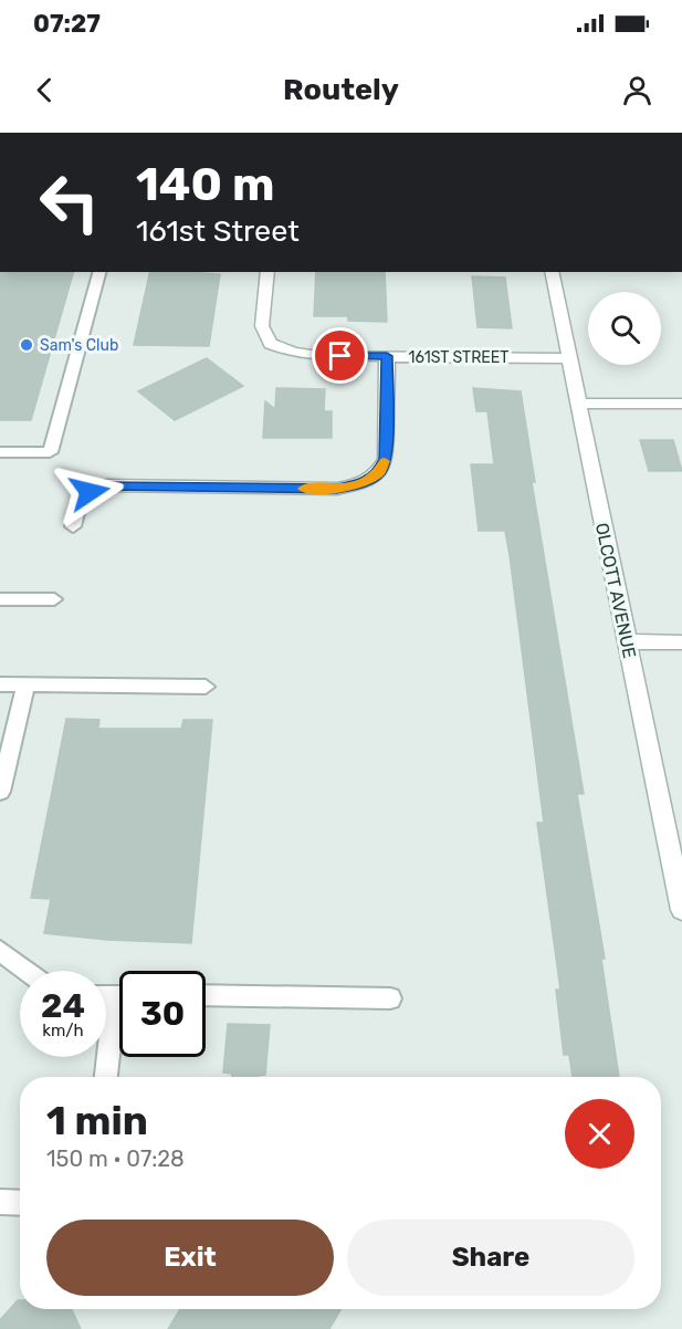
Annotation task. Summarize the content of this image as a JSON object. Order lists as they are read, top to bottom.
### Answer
{
  "streets": {
    "street": ["161ST STREET", "OLCOTT AVENUE"]
  },
  "crossings": [
    ["161ST STREET", "OLCOTT AVENUE"]
  ],
  "places": ["Sam's Club"],
  "page": {
    "status": "07:27",
    "header": "Routely",
    "turn": ["140 m", "161st Street"],
    "speed": "24 km/h",
    "limit": "30",
    "heading": ["1 min", "150 m · 07:28"],
    "buttons": ["Exit", "Share"]
  }
}
